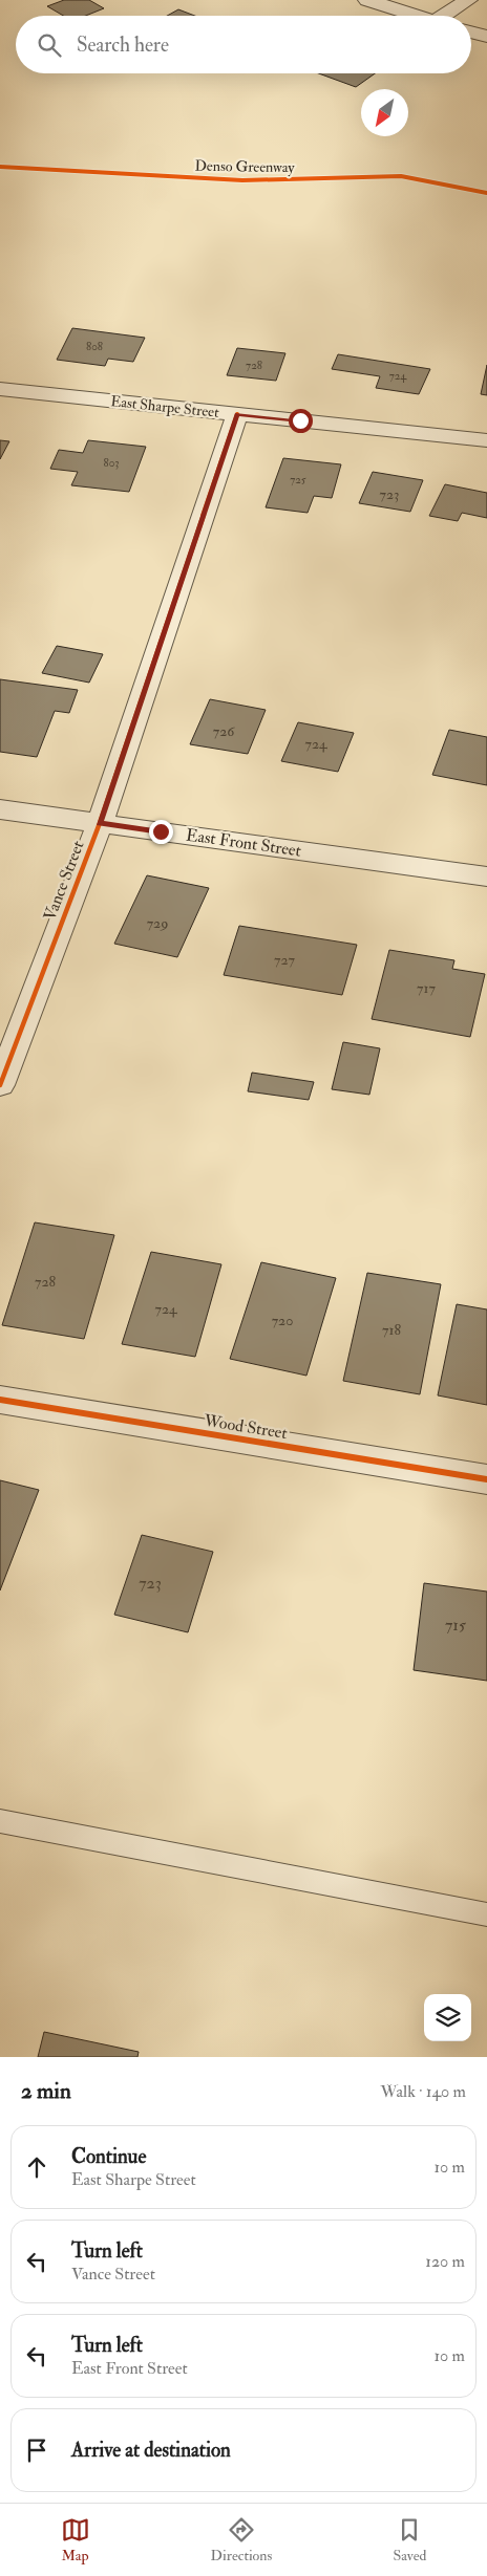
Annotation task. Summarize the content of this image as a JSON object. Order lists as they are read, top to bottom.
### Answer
{
  "streets": {
    "street": [
      "East Sharpe Street",
      "East Front Street",
      "Vance Street",
      "Wood Street"
    ],
    "cycle path": ["Denso Greenway"]
  },
  "crossings": [
    ["East Sharpe Street", "Vance Street"],
    ["East Front Street", "Vance Street"]
  ],
  "house_numbers": [
    "808",
    "728",
    "724",
    "803",
    "725",
    "723",
    "726",
    "724",
    "729",
    "727",
    "717",
    "728",
    "724",
    "720",
    "718",
    "723",
    "715"
  ],
  "north": "bottom left",
  "page": {
    "search": "Search here",
    "heading": ["2 min", "Walk · 140 m"],
    "list": [
      ["Continue", "East Sharpe Street", "10 m"],
      ["Turn left", "Vance Street", "120 m"],
      ["Turn left", "East Front Street", "10 m"],
      "Arrive at destination"
    ],
    "nav": ["Map", "Directions", "Saved"]
  }
}
